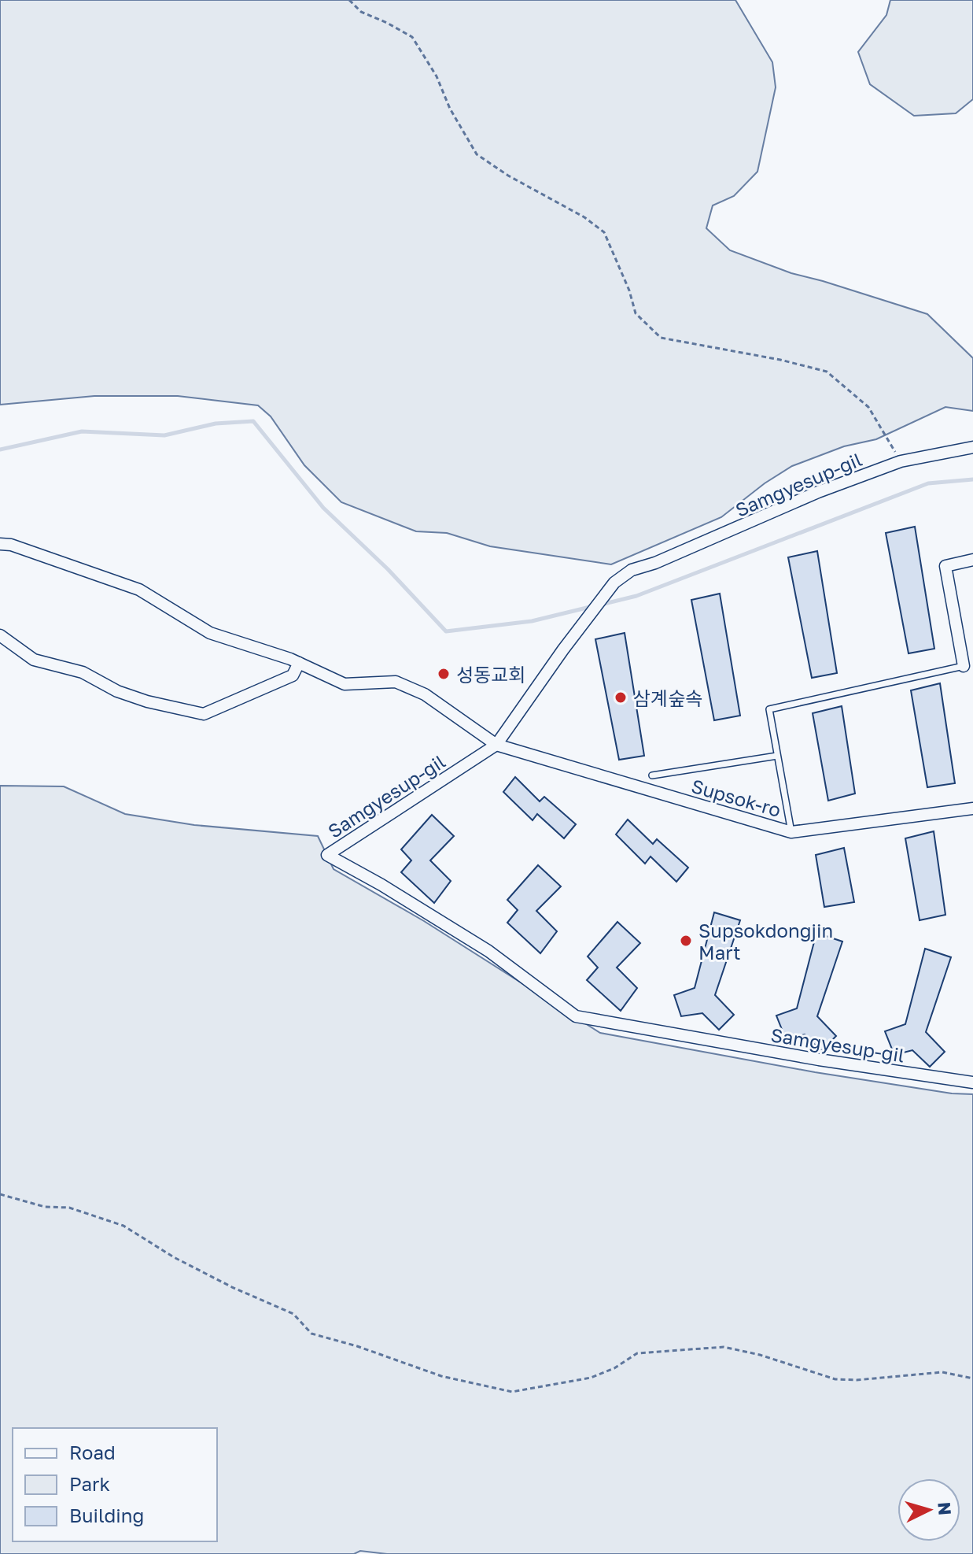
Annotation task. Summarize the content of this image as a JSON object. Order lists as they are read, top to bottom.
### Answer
{
  "streets": {
    "street": ["Samgyesup-gil", "Supsok-ro"]
  },
  "crossings": [
    ["Samgyesup-gil", "Supsok-ro"]
  ],
  "places": ["성동교회", "삼계숲속", "Supsokdongjin Mart"],
  "legend": ["Road", "Park", "Building"],
  "north": "right"
}
